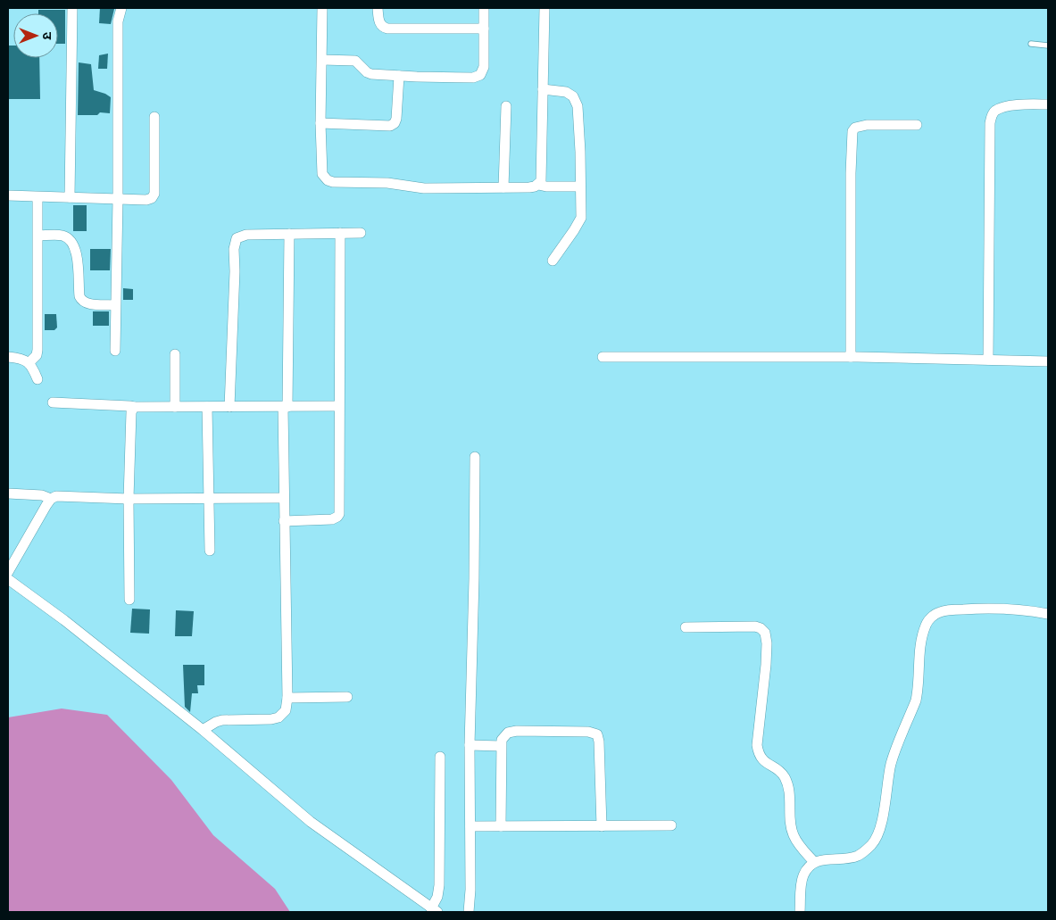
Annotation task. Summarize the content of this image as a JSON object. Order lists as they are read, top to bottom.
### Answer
{
  "north": "right"
}
